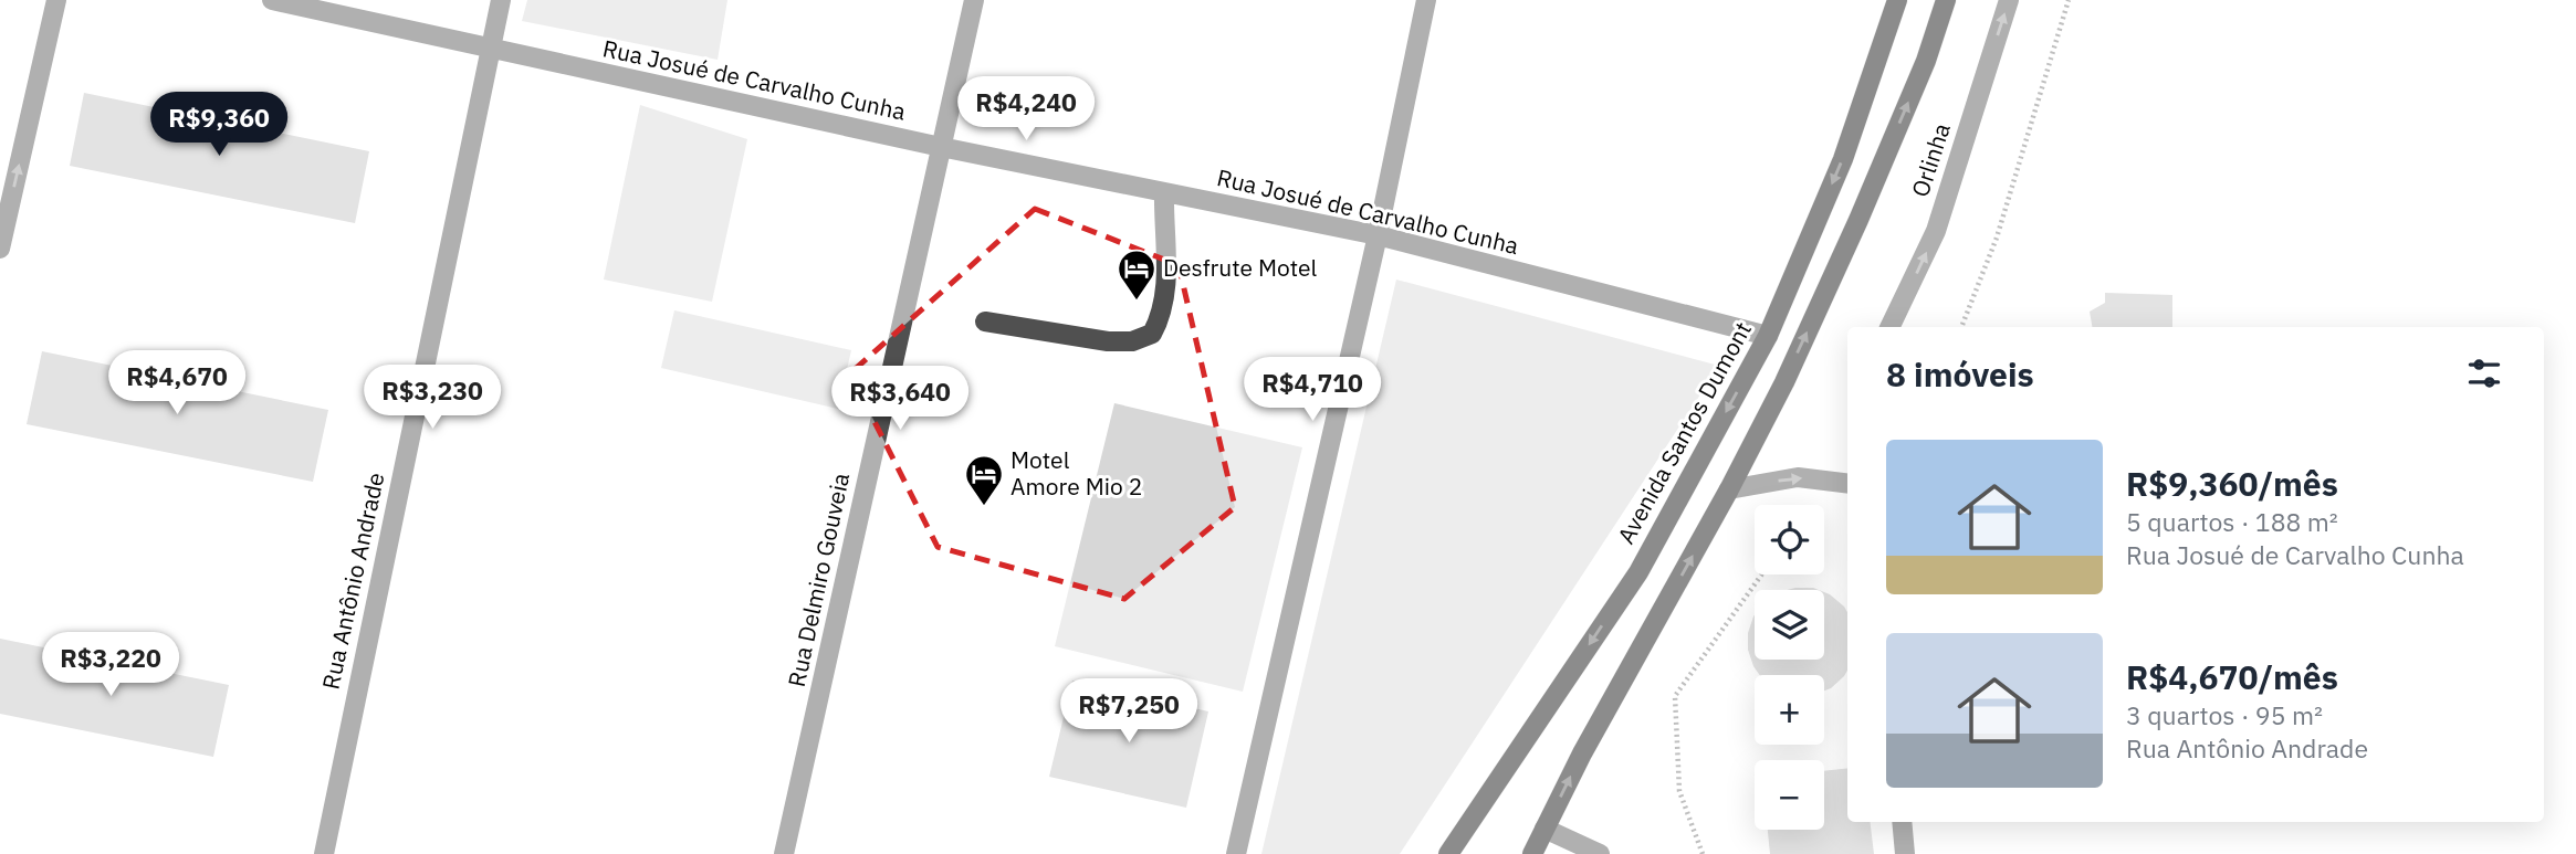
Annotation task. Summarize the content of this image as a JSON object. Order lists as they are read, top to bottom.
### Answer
{
  "streets": {
    "main road": ["Avenida Santos Dumont"],
    "street": [
      "Rua Josué de Carvalho Cunha",
      "Orlinha",
      "Rua Delmiro Gouveia",
      "Rua Antônio Andrade"
    ]
  },
  "crossings": [
    ["Rua Josué de Carvalho Cunha", "Avenida Santos Dumont"],
    ["Rua Josué de Carvalho Cunha", "Rua Delmiro Gouveia"],
    ["Rua Josué de Carvalho Cunha", "Rua Antônio Andrade"]
  ],
  "one_way": ["Orlinha"],
  "places": {
    "hotel": ["Desfrute Motel", "Motel Amore Mio 2"]
  },
  "page": {
    "price": [
      "R$4,240",
      "R$9,360",
      "R$4,670",
      "R$4,710",
      "R$3,230",
      "R$3,640",
      "R$3,220",
      "R$7,250"
    ],
    "heading": "8 imóveis",
    "list": [
      {
        "name": "R$9,360/mês",
        "note": "5 quartos · 188 m² · Rua Josué de Carvalho Cunha"
      },
      {
        "name": "R$4,670/mês",
        "note": "3 quartos · 95 m² · Rua Antônio Andrade"
      }
    ],
    "map_buttons": ["+", "−"]
  }
}
